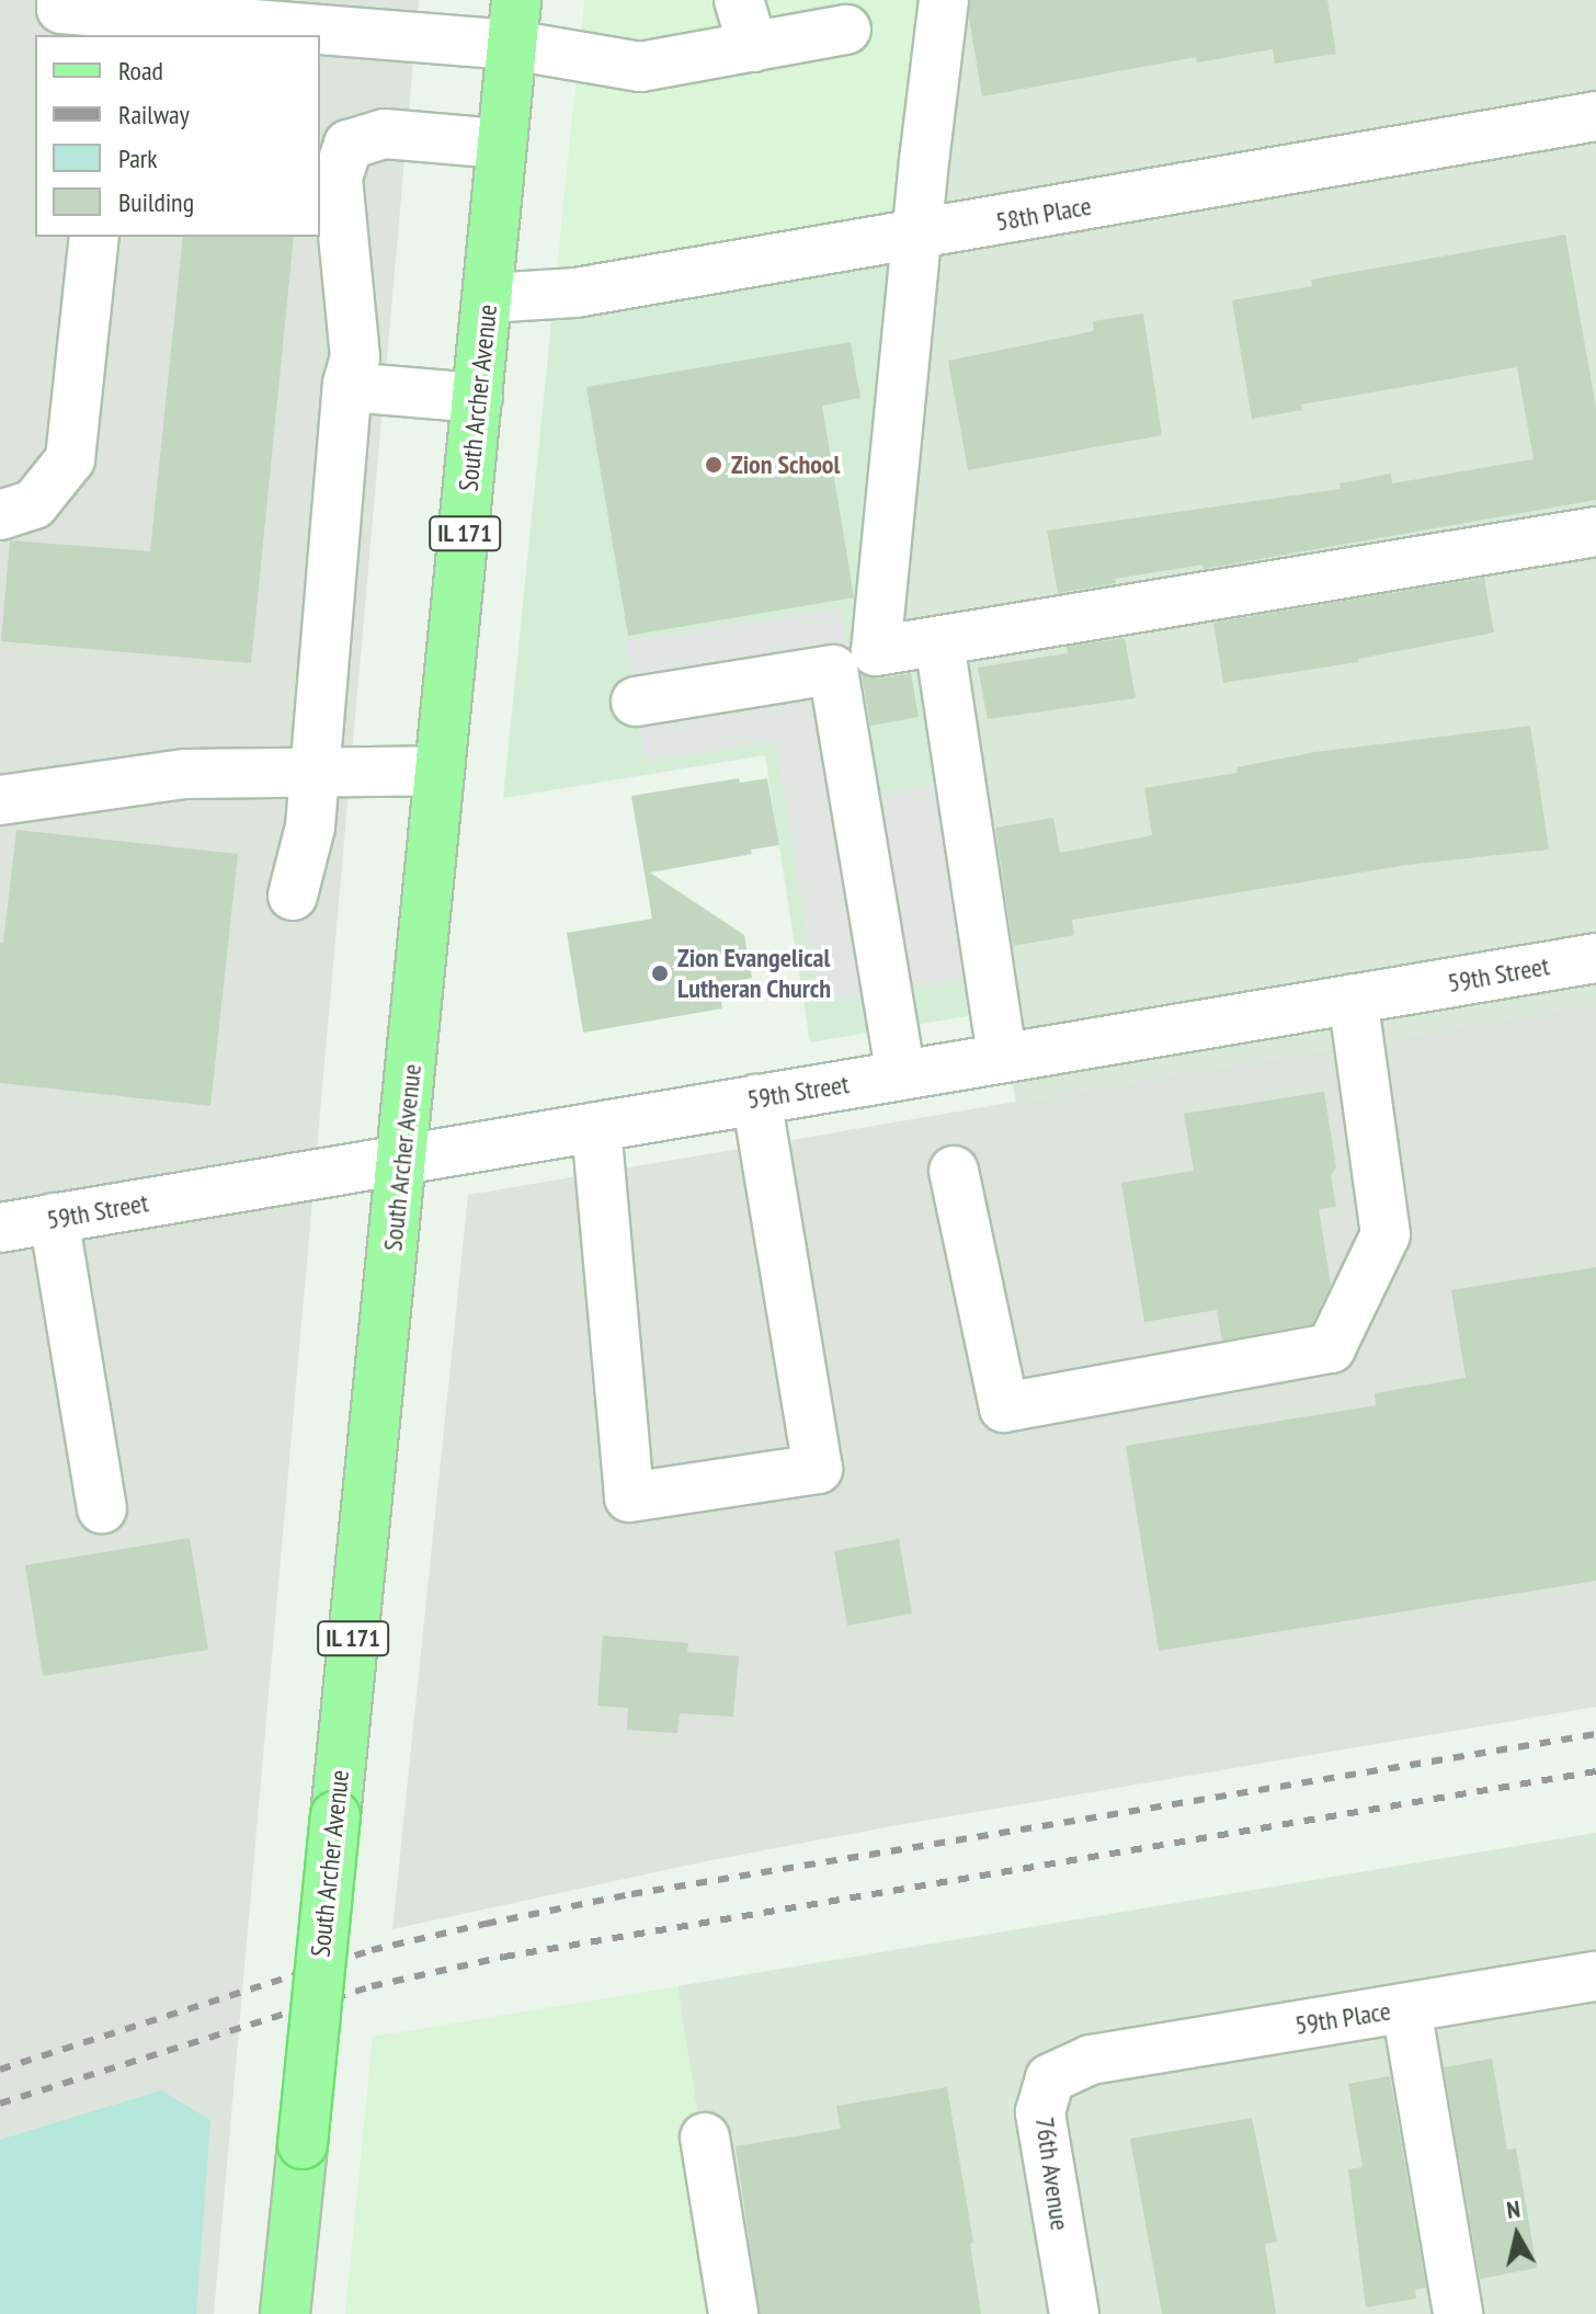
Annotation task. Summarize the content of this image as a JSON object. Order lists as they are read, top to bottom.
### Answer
{
  "streets": {
    "main road": ["South Archer Avenue", "IL 171"],
    "street": [
      "58th Place",
      "59th Street",
      "59th Place",
      "76th Avenue"
    ]
  },
  "crossings": [
    ["58th Place", "South Archer Avenue"],
    ["South Archer Avenue", "59th Street"],
    ["59th Place", "76th Avenue"]
  ],
  "places": ["Zion School", "Zion Evangelical Lutheran Church"],
  "legend": [
    "Road",
    "Railway",
    "Park",
    "Building"
  ],
  "north": "top"
}
